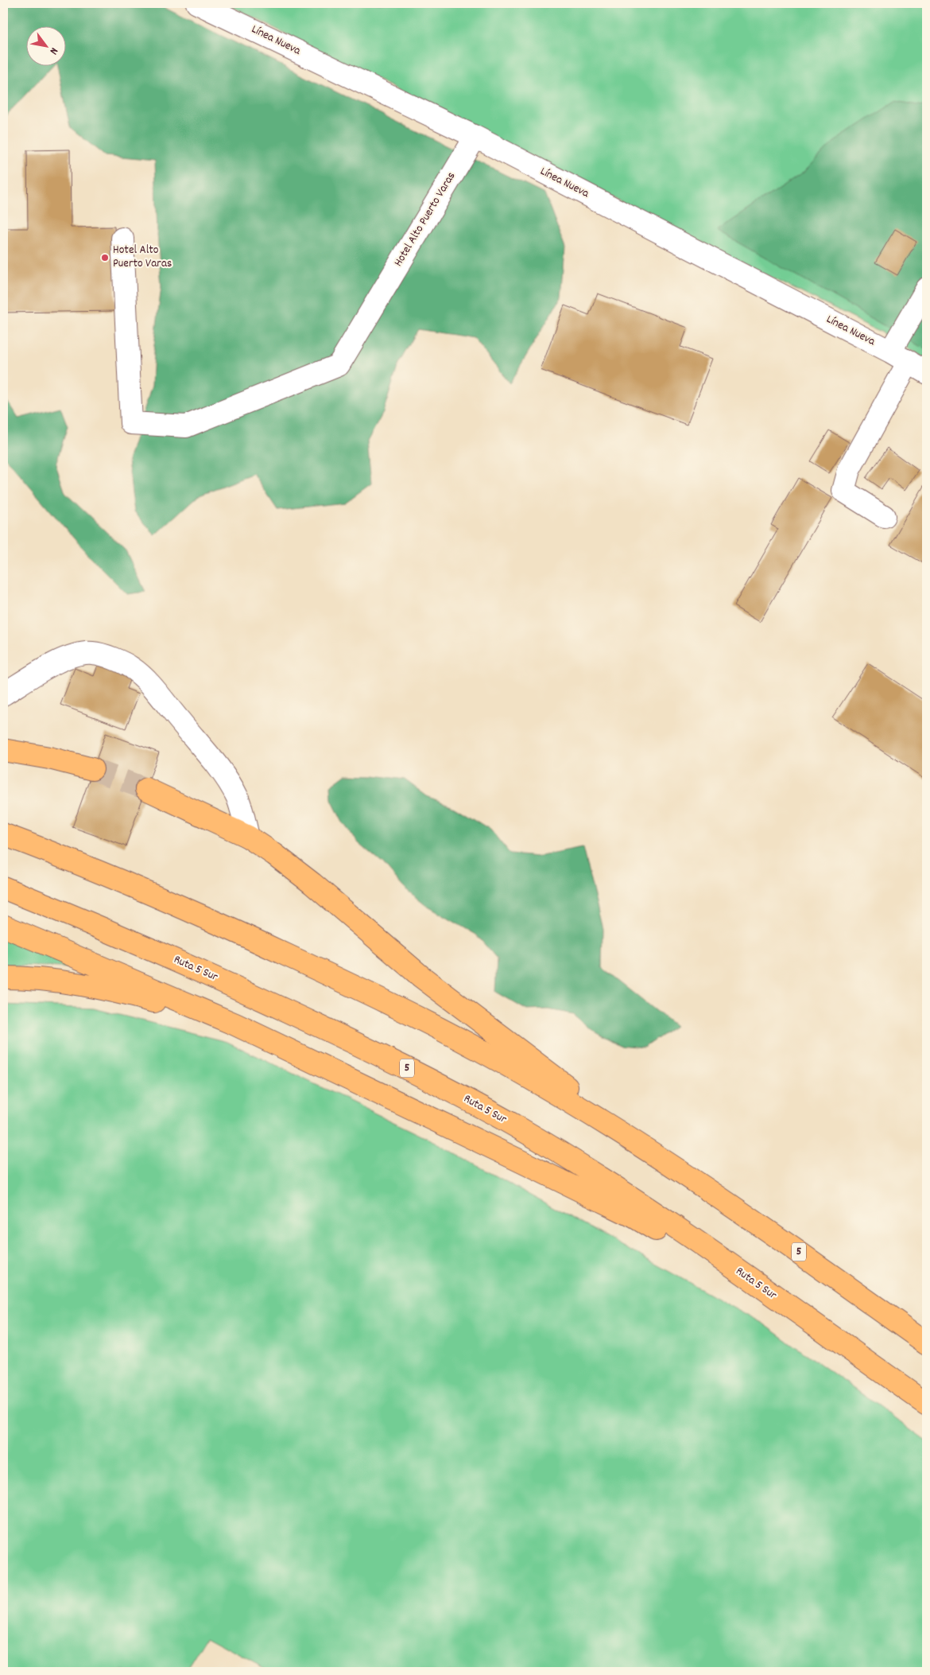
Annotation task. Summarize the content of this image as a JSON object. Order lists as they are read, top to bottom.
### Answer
{
  "streets": {
    "highway": ["Ruta 5 Sur", "5"],
    "street": ["Línea Nueva", "Hotel Alto Puerto Varas"]
  },
  "crossings": [
    ["Línea Nueva", "Hotel Alto Puerto Varas"]
  ],
  "places": ["Hotel Alto Puerto Varas"],
  "north": "bottom right"
}
